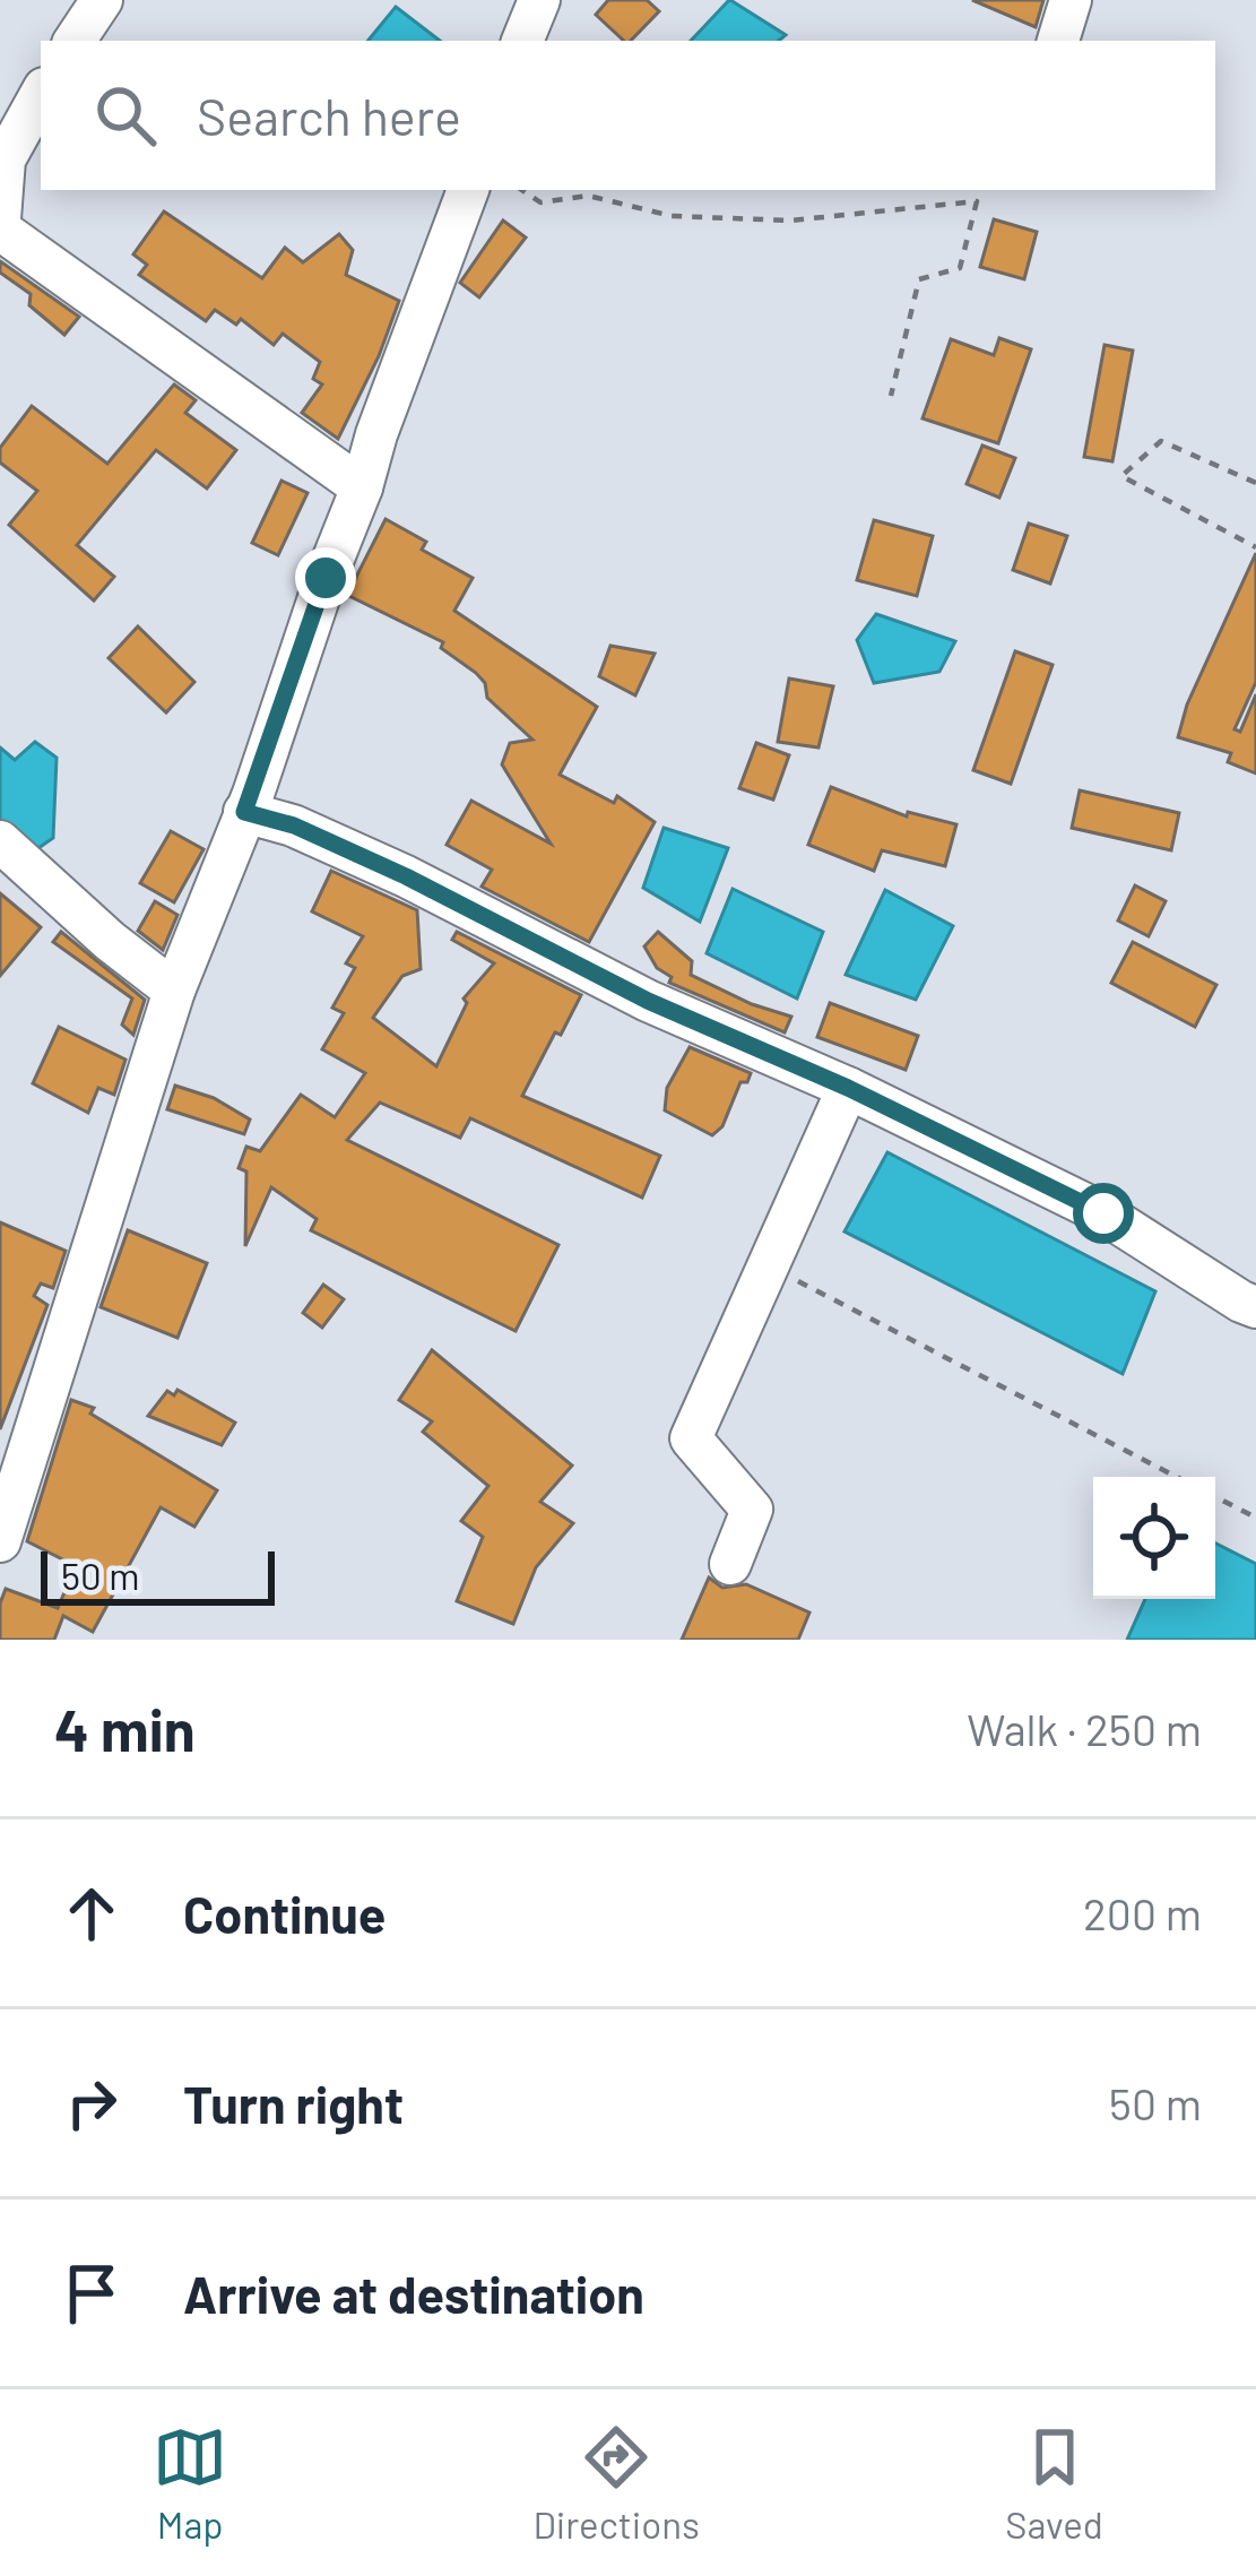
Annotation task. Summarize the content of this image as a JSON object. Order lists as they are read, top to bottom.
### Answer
{
  "scale_bar": "50 m",
  "page": {
    "search": "Search here",
    "scale": "50 m",
    "heading": ["4 min", "Walk · 250 m"],
    "list": [
      ["Continue", "200 m"],
      ["Turn right", "50 m"],
      "Arrive at destination"
    ],
    "nav": ["Map", "Directions", "Saved"]
  }
}
